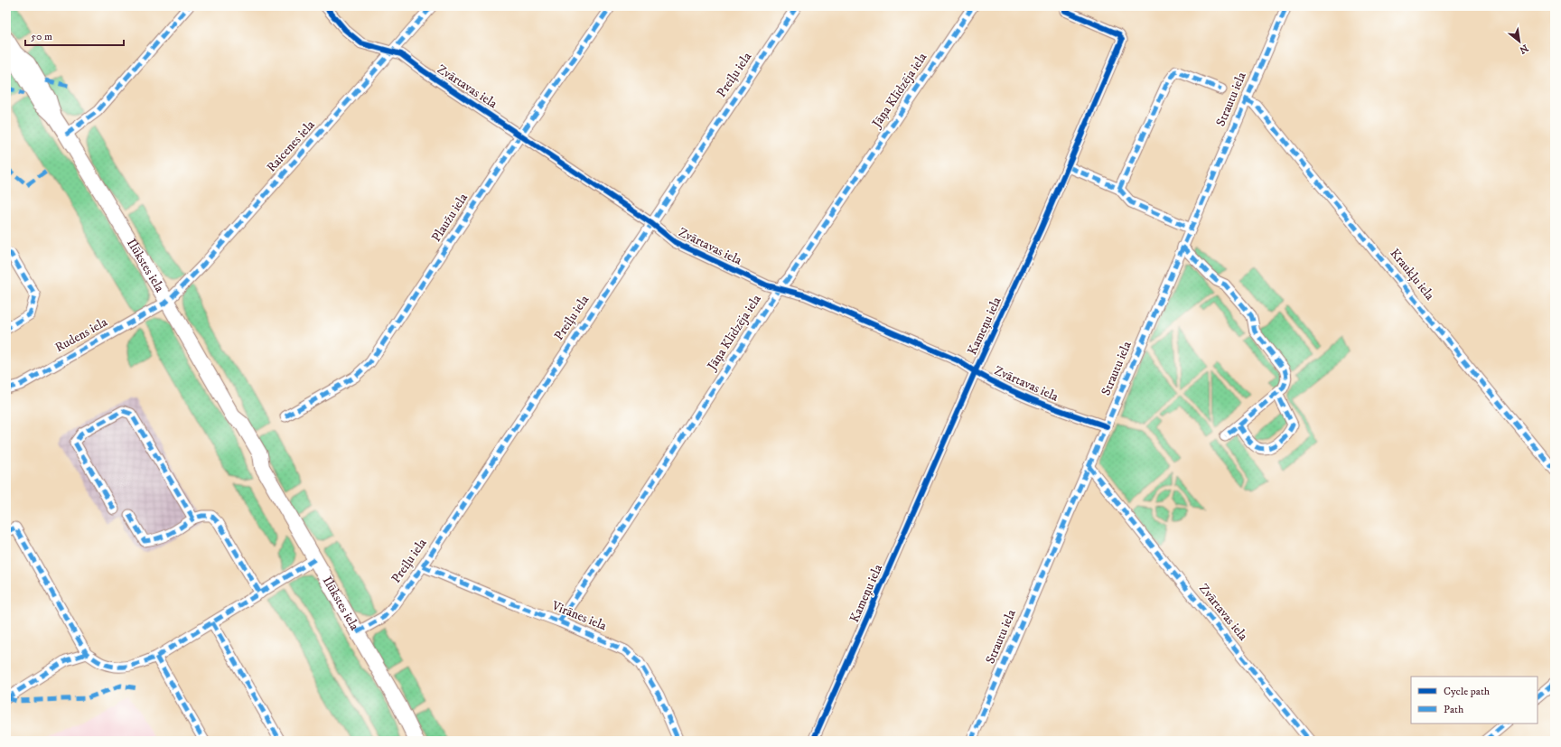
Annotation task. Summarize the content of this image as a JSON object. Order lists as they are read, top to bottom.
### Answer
{
  "streets": {
    "street": [
      "Preiļu iela",
      "Zvārtavas iela",
      "Jāņa Klīdzēja iela",
      "Strautu iela",
      "Raicenes iela",
      "Plaužu iela",
      "Ilūkstes iela",
      "Kraukļu iela",
      "Kameņu iela",
      "Rudens iela",
      "Virānes iela"
    ]
  },
  "crossings": [
    ["Preiļu iela", "Zvārtavas iela"],
    ["Preiļu iela", "Ilūkstes iela"],
    ["Preiļu iela", "Virānes iela"],
    ["Zvārtavas iela", "Jāņa Klīdzēja iela"],
    ["Zvārtavas iela", "Strautu iela"],
    ["Zvārtavas iela", "Raicenes iela"],
    ["Zvārtavas iela", "Plaužu iela"],
    ["Zvārtavas iela", "Kameņu iela"],
    ["Jāņa Klīdzēja iela", "Virānes iela"],
    ["Strautu iela", "Kraukļu iela"],
    ["Raicenes iela", "Ilūkstes iela"],
    ["Raicenes iela", "Rudens iela"],
    ["Ilūkstes iela", "Rudens iela"]
  ],
  "legend": ["Cycle path", "Path"],
  "scale_bar": "50 m",
  "north": "bottom right"
}
